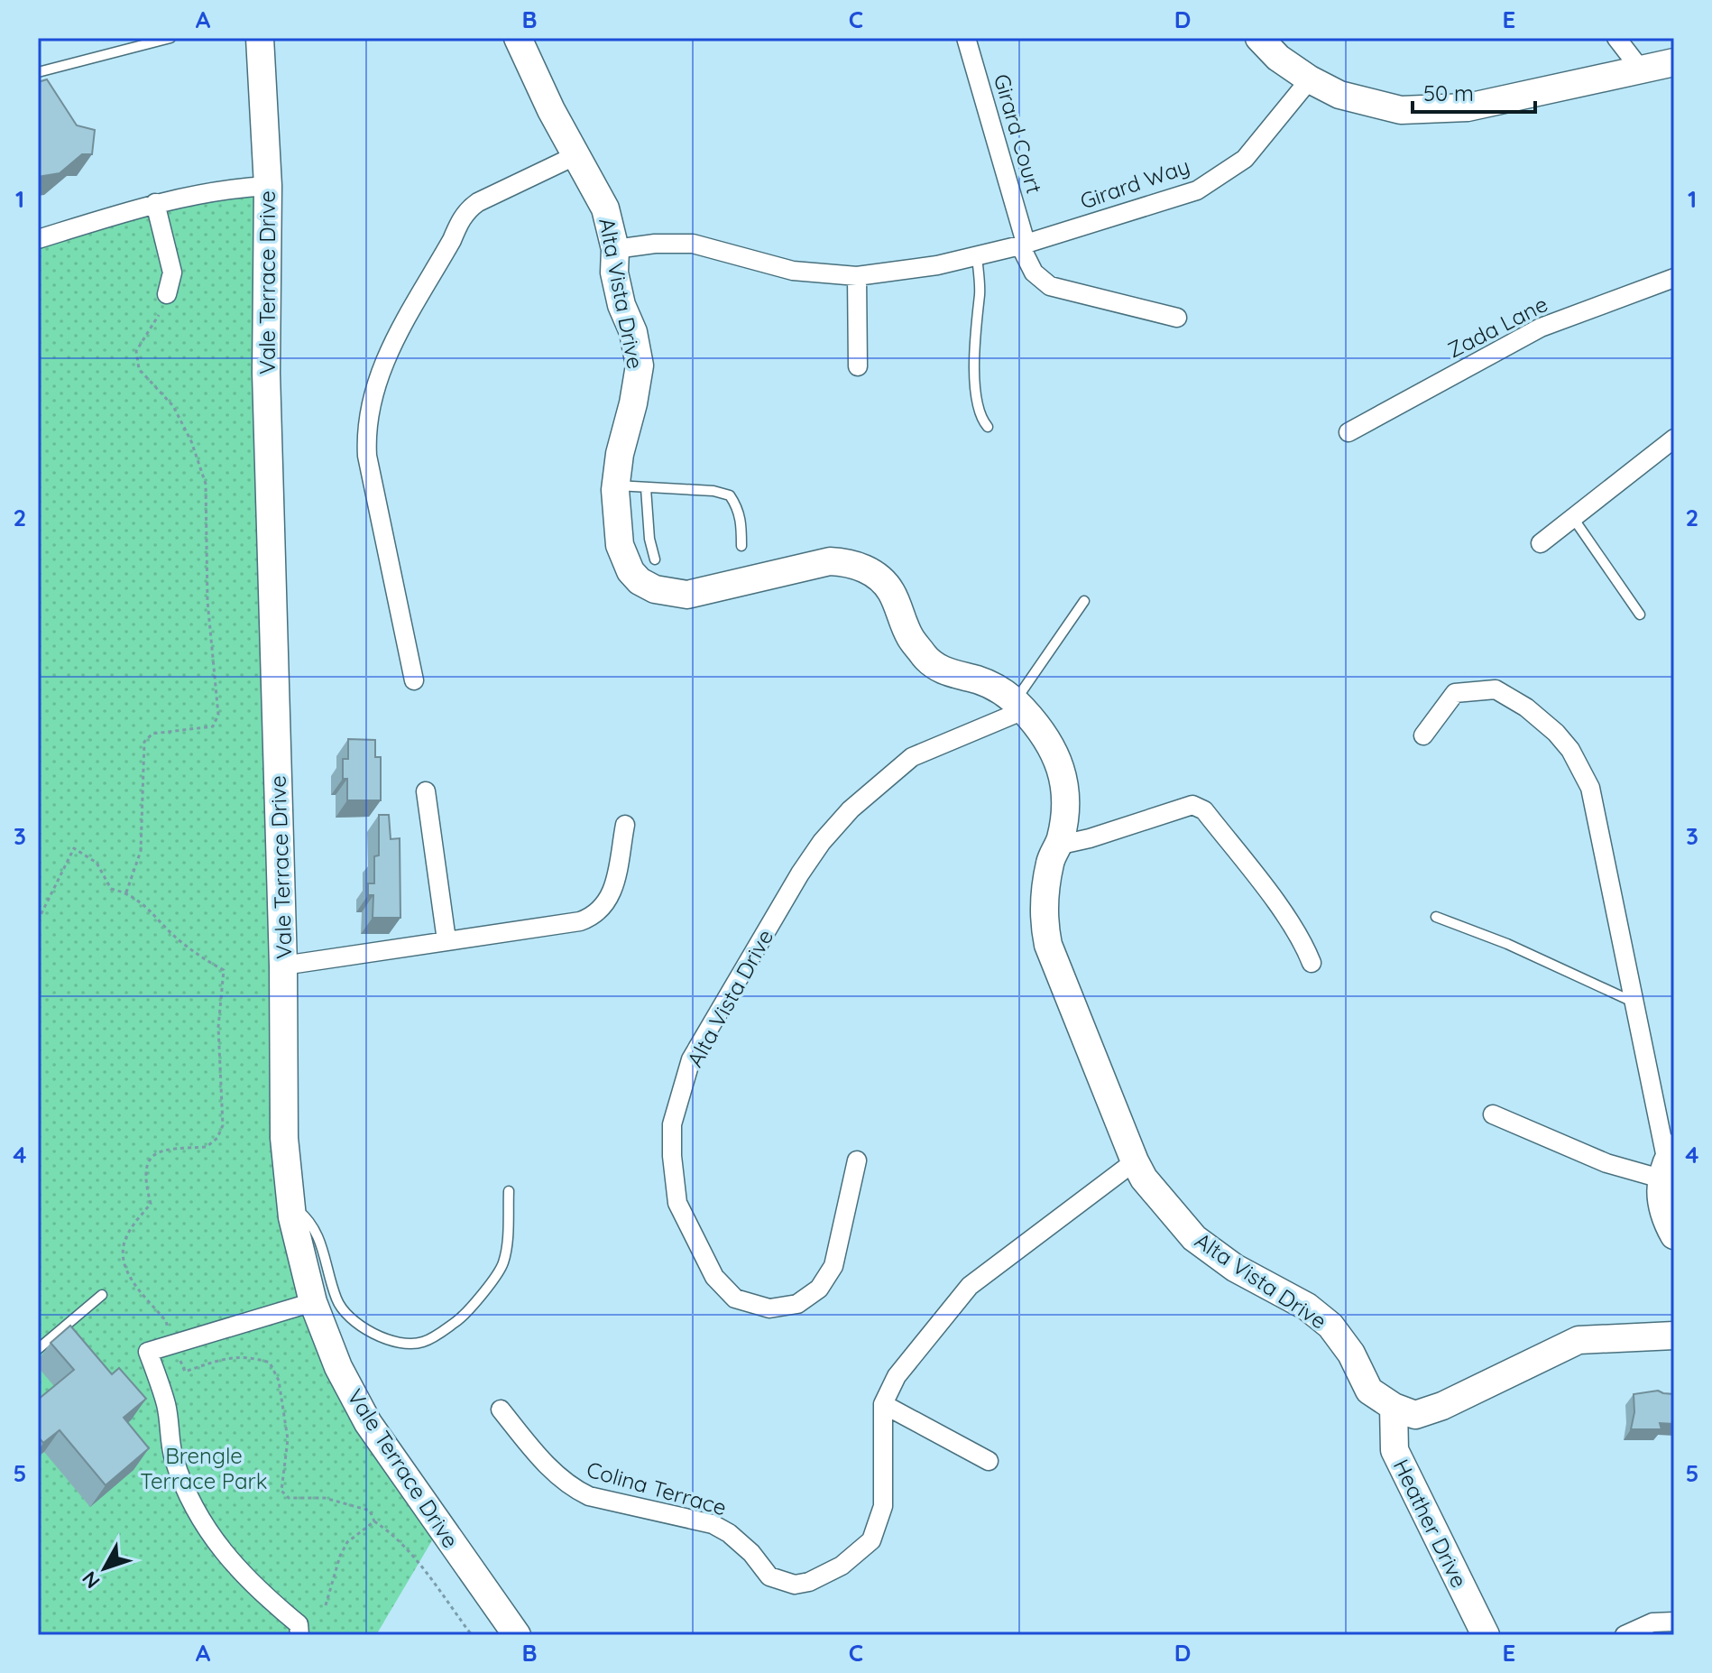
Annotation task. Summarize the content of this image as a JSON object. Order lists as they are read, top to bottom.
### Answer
{
  "streets": {
    "street": [
      "Girard Court",
      "Girard Way",
      "Vale Terrace Drive",
      "Alta Vista Drive",
      "Zada Lane",
      "Colina Terrace",
      "Heather Drive"
    ]
  },
  "crossings": [
    ["Girard Court", "Girard Way"],
    ["Girard Way", "Alta Vista Drive"],
    ["Alta Vista Drive", "Colina Terrace"],
    ["Alta Vista Drive", "Heather Drive"]
  ],
  "parks": ["Brengle Terrace Park"],
  "scale_bar": "50 m",
  "north": "bottom left",
  "grid": {
    "columns": [
      "A",
      "B",
      "C",
      "D",
      "E"
    ],
    "rows": [
      "1",
      "2",
      "3",
      "4",
      "5"
    ]
  }
}
